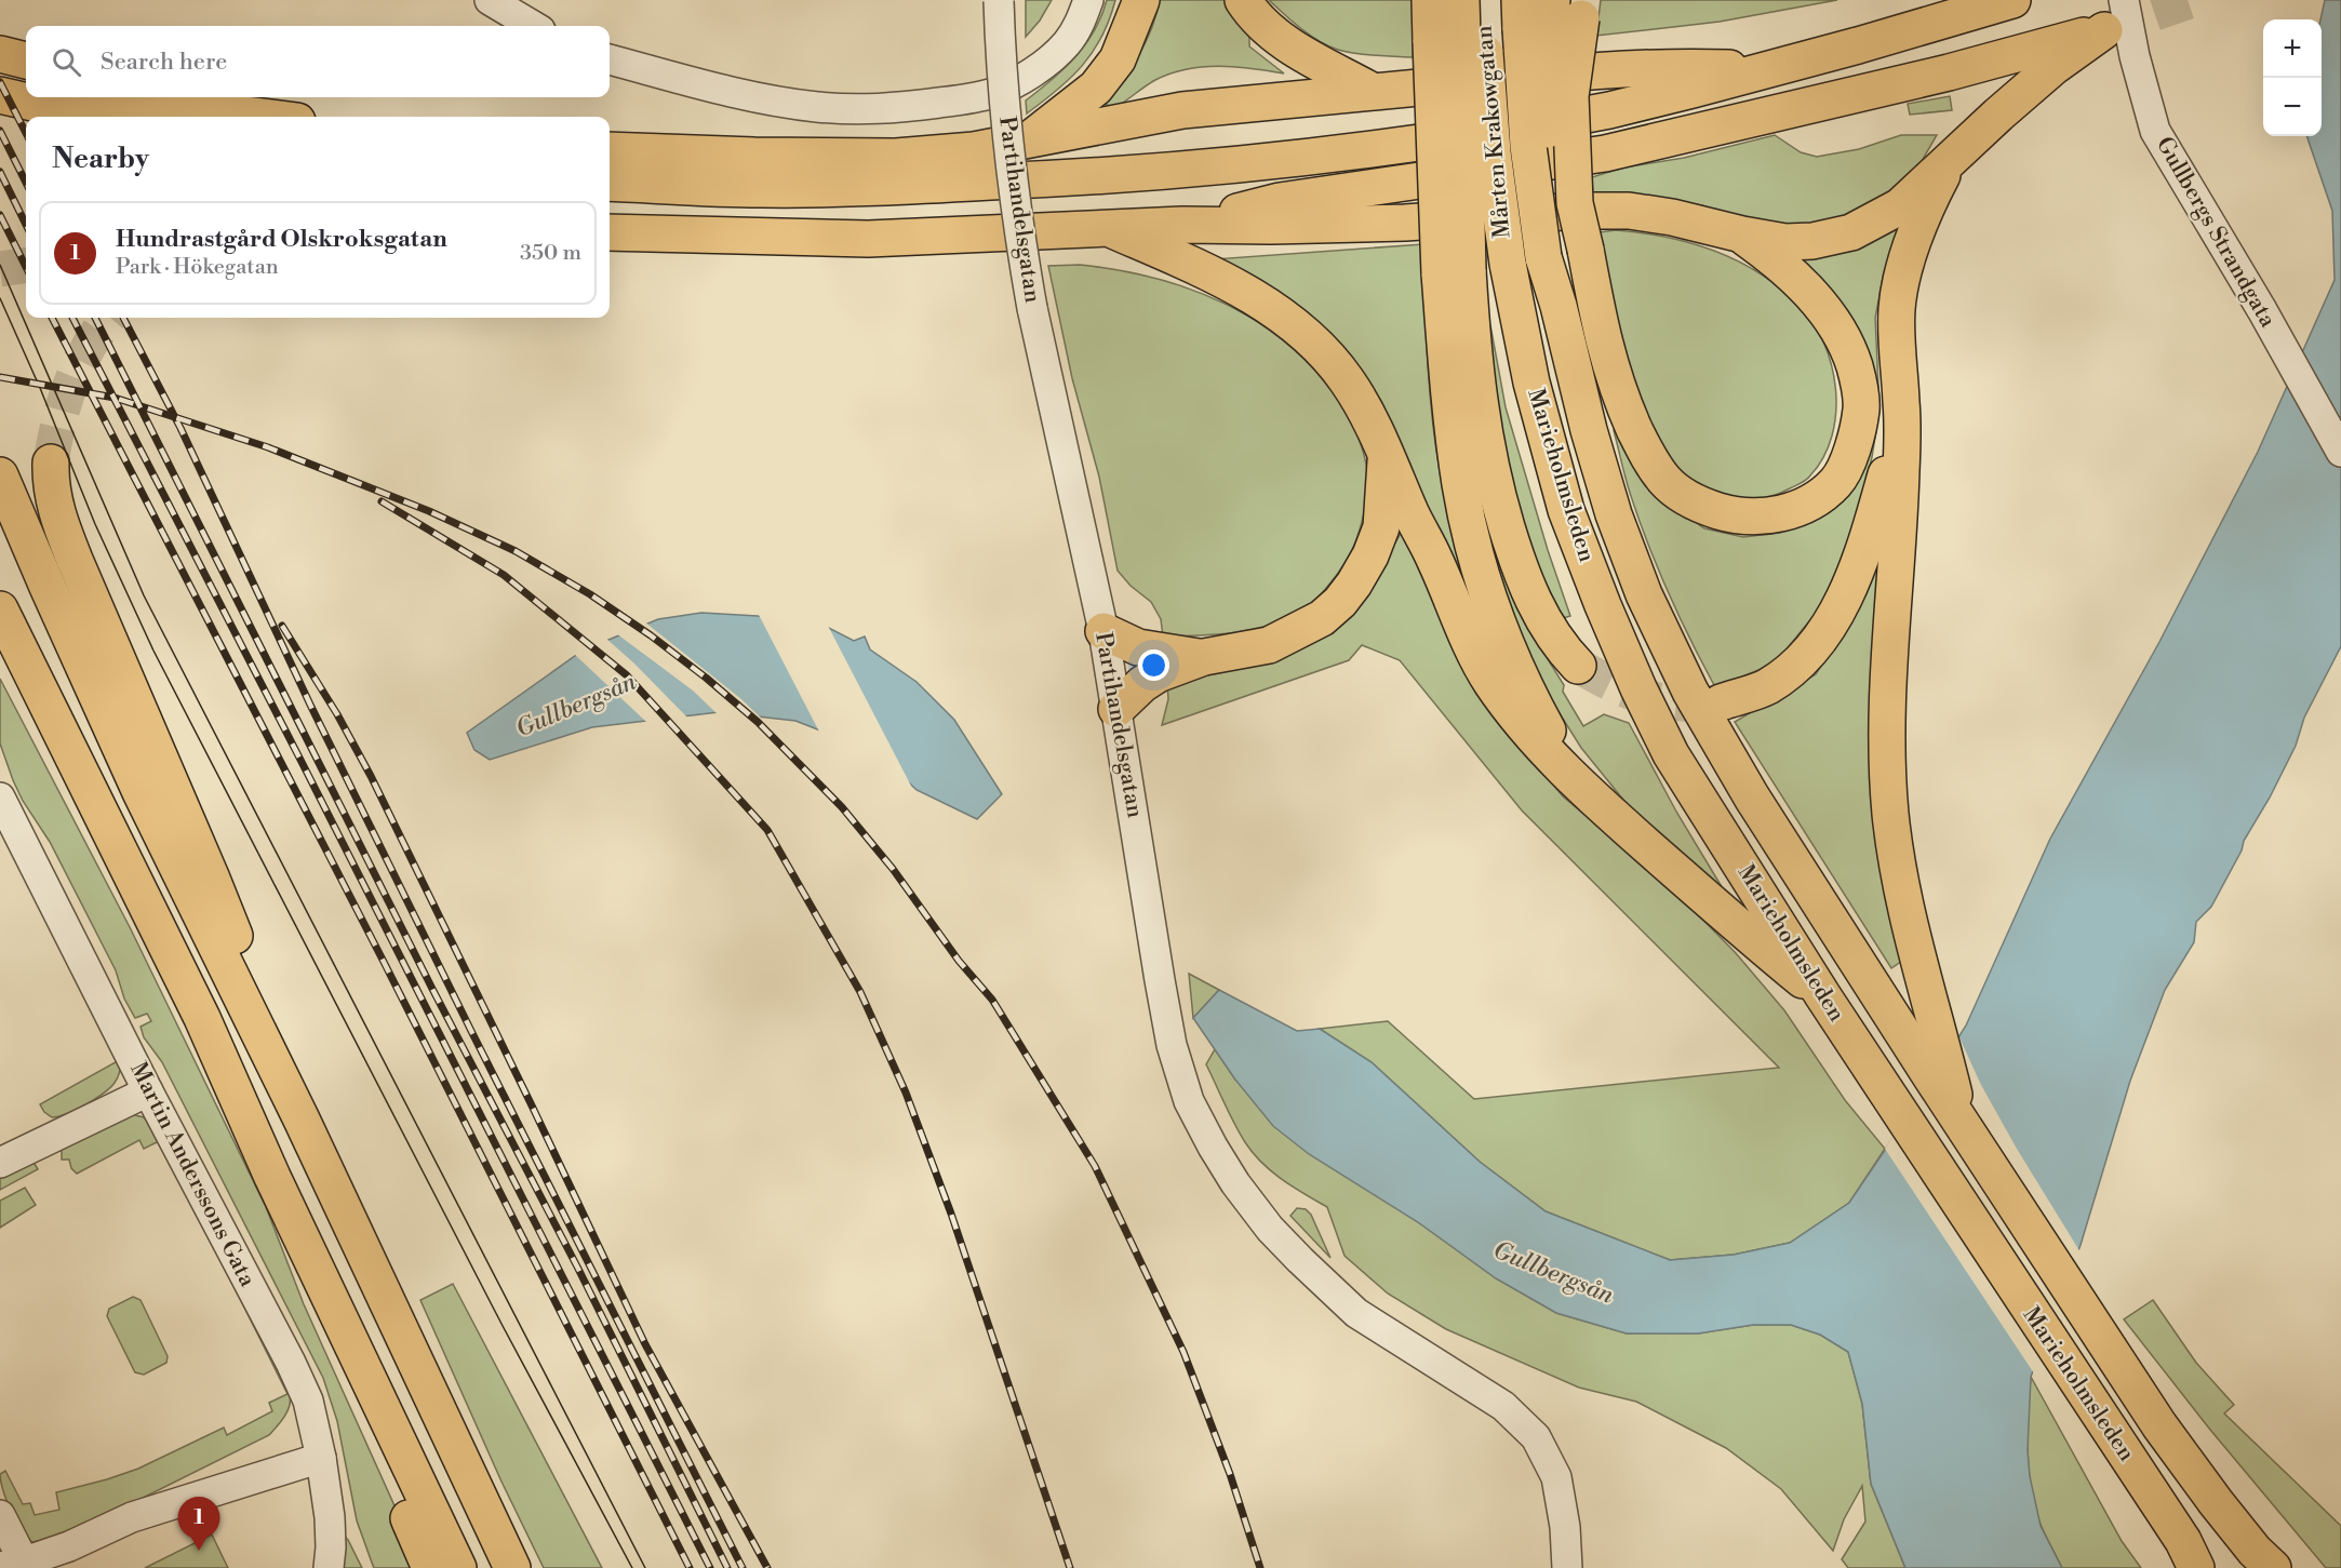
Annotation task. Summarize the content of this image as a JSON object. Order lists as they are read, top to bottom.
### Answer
{
  "streets": {
    "highway": ["Mårten Krakowgatan", "Marieholmsleden"],
    "street": ["Partihandelsgatan", "Gullbergs Strandgata", "Martin Anderssons Gata"]
  },
  "crossings": [
    ["Mårten Krakowgatan", "Marieholmsleden"]
  ],
  "water": ["Gullbergsån"],
  "page": {
    "map_buttons": ["+", "−"],
    "search": "Search here",
    "heading": "Nearby",
    "list": [
      {
        "mark": "1",
        "name": "Hundrastgård Olskroksgatan",
        "note": "Park · Hökegatan",
        "value": "350 m"
      }
    ],
    "pins": "1"
  }
}
